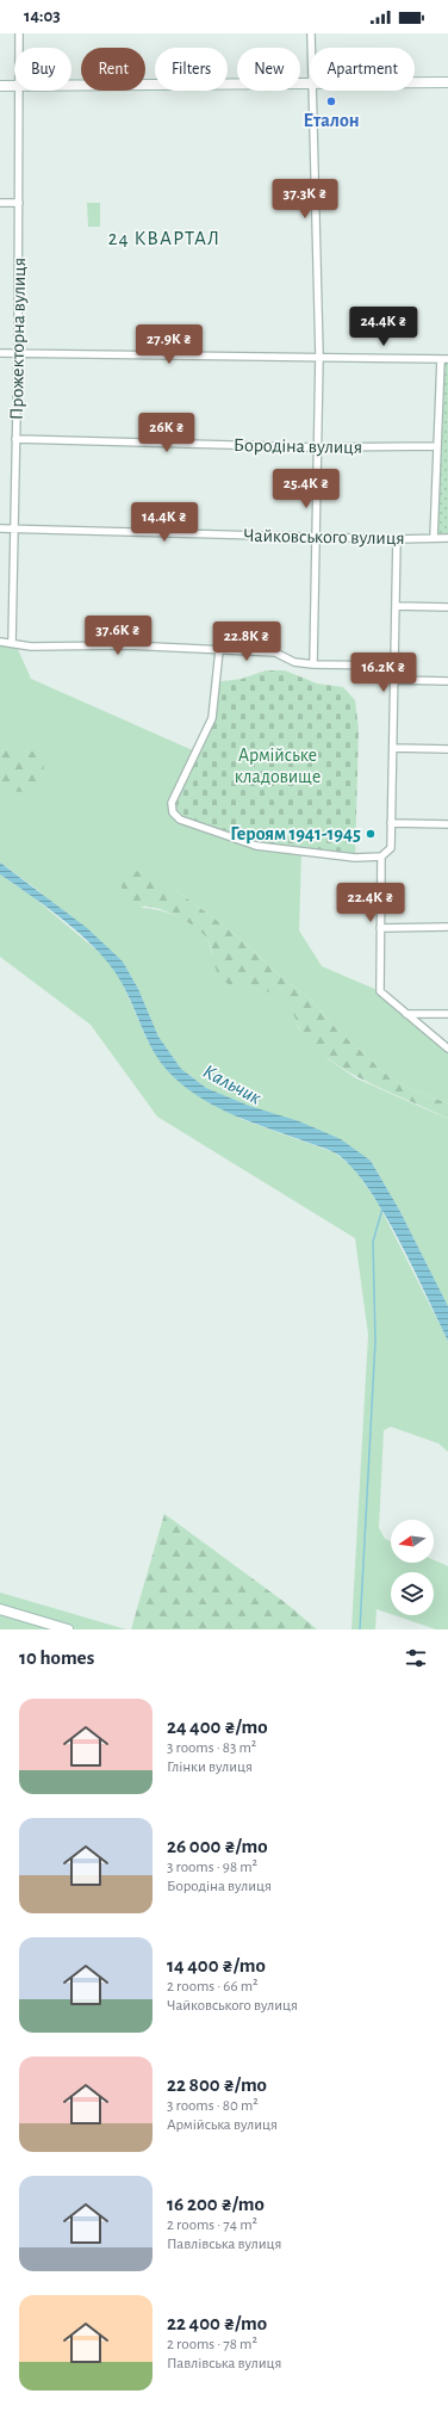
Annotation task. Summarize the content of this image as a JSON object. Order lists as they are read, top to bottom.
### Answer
{
  "streets": {
    "street": ["Прожекторна вулиця", "Бородіна вулиця", "Чайковського вулиця"]
  },
  "crossings": [
    ["Прожекторна вулиця", "Бородіна вулиця"],
    ["Прожекторна вулиця", "Чайковського вулиця"]
  ],
  "districts": ["24 КВАРТАЛ"],
  "water": ["Кальчик"],
  "parks": ["Армійське кладовище"],
  "places": ["Еталон", "Героям 1941-1945"],
  "north": "left",
  "page": {
    "status": "14:03",
    "chip": [
      "Buy",
      "Rent",
      "Filters",
      "New",
      "Apartment"
    ],
    "price": [
      "37.3K ₴",
      "24.4K ₴",
      "27.9K ₴",
      "26K ₴",
      "25.4K ₴",
      "14.4K ₴",
      "37.6K ₴",
      "22.8K ₴",
      "16.2K ₴",
      "22.4K ₴"
    ],
    "heading": "10 homes",
    "list": [
      {
        "name": "24 400 ₴/mo",
        "note": "3 rooms · 83 m² · Глінки вулиця"
      },
      {
        "name": "26 000 ₴/mo",
        "note": "3 rooms · 98 m² · Бородіна вулиця"
      },
      {
        "name": "14 400 ₴/mo",
        "note": "2 rooms · 66 m² · Чайковського вулиця"
      },
      {
        "name": "22 800 ₴/mo",
        "note": "3 rooms · 80 m² · Армійська вулиця"
      },
      {
        "name": "16 200 ₴/mo",
        "note": "2 rooms · 74 m² · Павлівська вулиця"
      },
      {
        "name": "22 400 ₴/mo",
        "note": "2 rooms · 78 m² · Павлівська вулиця"
      }
    ]
  }
}
